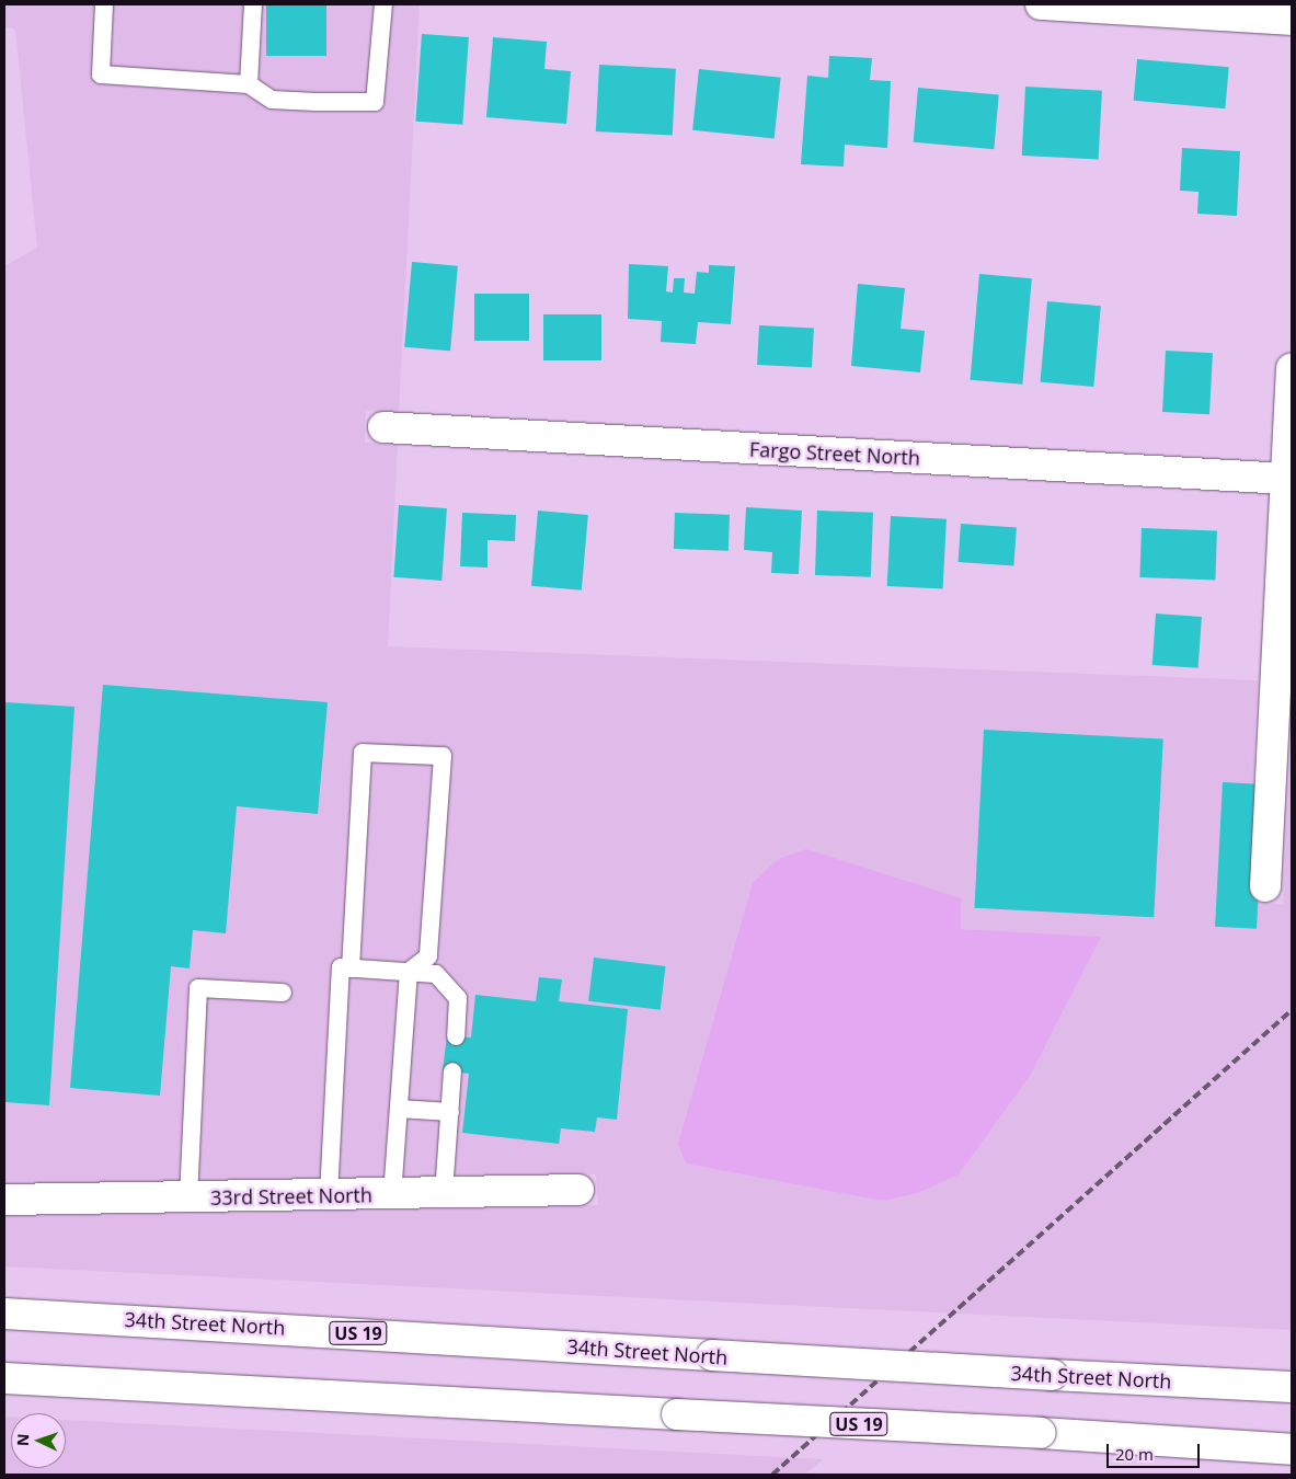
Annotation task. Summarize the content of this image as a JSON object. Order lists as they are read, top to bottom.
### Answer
{
  "streets": {
    "main road": [
      "Fargo Street North",
      "33rd Street North",
      "34th Street North",
      "US 19"
    ]
  },
  "scale_bar": "20 m",
  "north": "left"
}
